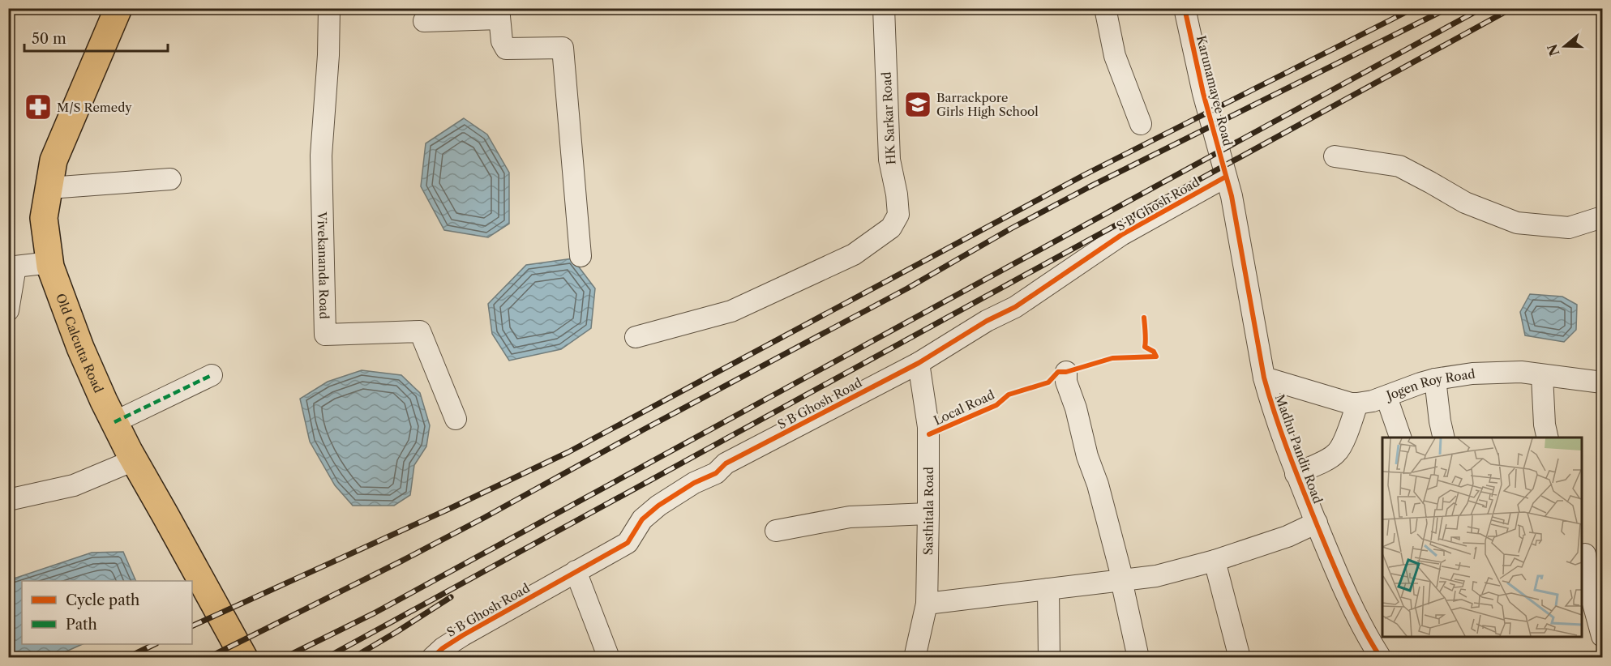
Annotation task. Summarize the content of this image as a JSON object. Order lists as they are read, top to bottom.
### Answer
{
  "streets": {
    "main road": ["Old Calcutta Road"],
    "street": [
      "Karunamayee Road",
      "HK Sarkar Road",
      "S B Ghosh Road",
      "Vivekananda Road",
      "Jogen Roy Road",
      "Madhu Pandit Road",
      "Sasthitala Road"
    ],
    "cycle path": ["Local Road"]
  },
  "crossings": [
    ["Karunamayee Road", "S B Ghosh Road"],
    ["Karunamayee Road", "Madhu Pandit Road"],
    ["S B Ghosh Road", "Madhu Pandit Road"],
    ["S B Ghosh Road", "Sasthitala Road"],
    ["Jogen Roy Road", "Madhu Pandit Road"]
  ],
  "places": {
    "school or university": ["Barrackpore Girls High School"],
    "pharmacy": ["M/S Remedy"]
  },
  "legend": ["Cycle path", "Path"],
  "scale_bar": "50 m",
  "north": "left"
}
